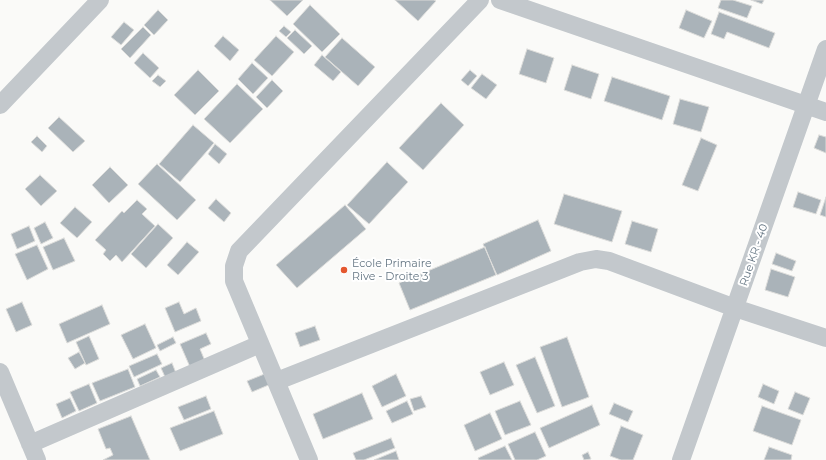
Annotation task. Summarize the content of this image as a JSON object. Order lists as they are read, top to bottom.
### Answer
{
  "streets": {
    "street": ["Rue KR - 40"]
  },
  "places": ["École Primaire Rive - Droite 3"]
}
